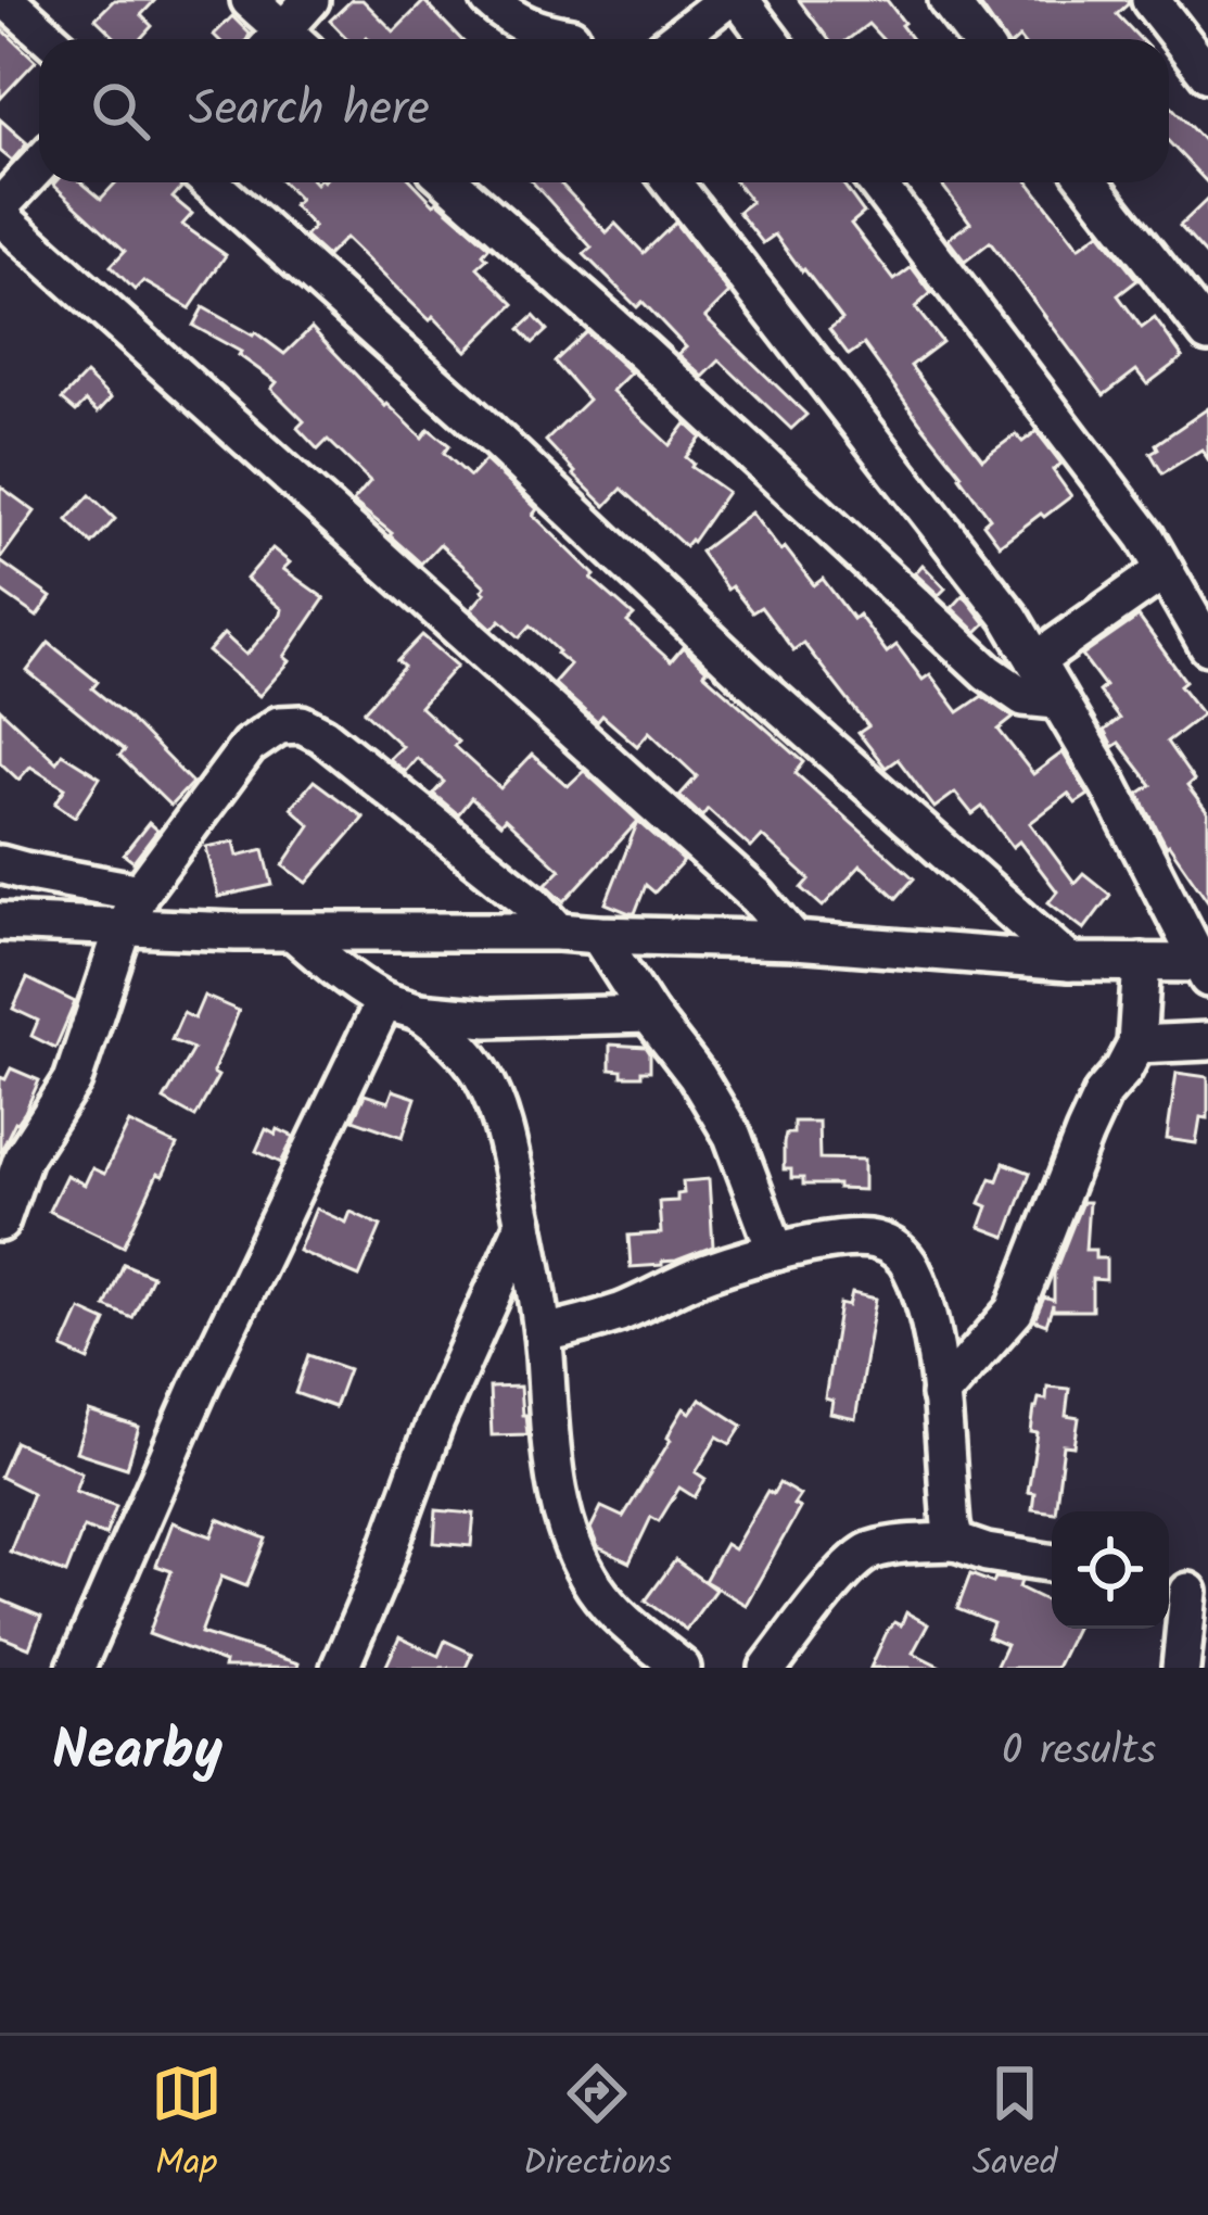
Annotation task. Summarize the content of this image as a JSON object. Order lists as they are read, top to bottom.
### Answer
{
  "page": {
    "search": "Search here",
    "heading": ["Nearby", "0 results"],
    "nav": ["Map", "Directions", "Saved"]
  }
}
